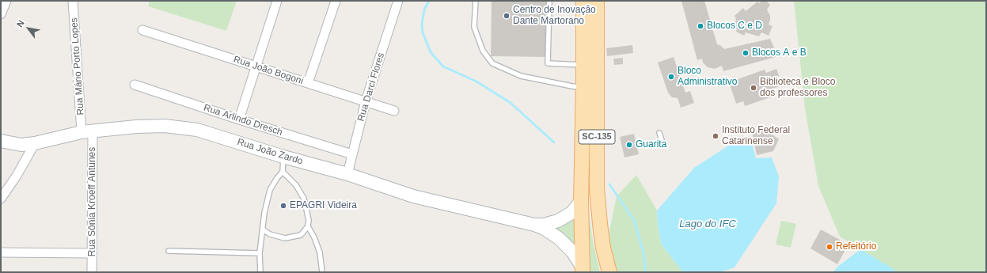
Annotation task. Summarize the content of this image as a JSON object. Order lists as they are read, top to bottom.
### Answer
{
  "streets": {
    "main road": ["SC-135", "Rua João Zardo"],
    "street": [
      "Rua Mário Porto Lopes",
      "Rua João Bogoni",
      "Rua Darci Flores",
      "Rua Arlindo Dresch",
      "Rua Sônia Kroeff Antunes"
    ]
  },
  "crossings": [
    ["Rua Mário Porto Lopes", "Rua João Zardo"],
    ["Rua Mário Porto Lopes", "Rua Sônia Kroeff Antunes"],
    ["Rua João Bogoni", "Rua Darci Flores"],
    ["Rua Darci Flores", "Rua Arlindo Dresch"],
    ["Rua Darci Flores", "Rua João Zardo"],
    ["SC-135", "Rua João Zardo"],
    ["Rua João Zardo", "Rua Sônia Kroeff Antunes"]
  ],
  "water": ["Lago do IFC"],
  "places": [
    "Centro de Inovação Dante Martorano",
    "Blocos C e D",
    "Blocos A e B",
    "Bloco Administrativo",
    "Biblioteca e Bloco dos professores",
    "Instituto Federal Catarinense",
    "Guarita",
    "EPAGRI Videira",
    "Refeitório"
  ],
  "north": "top left"
}
